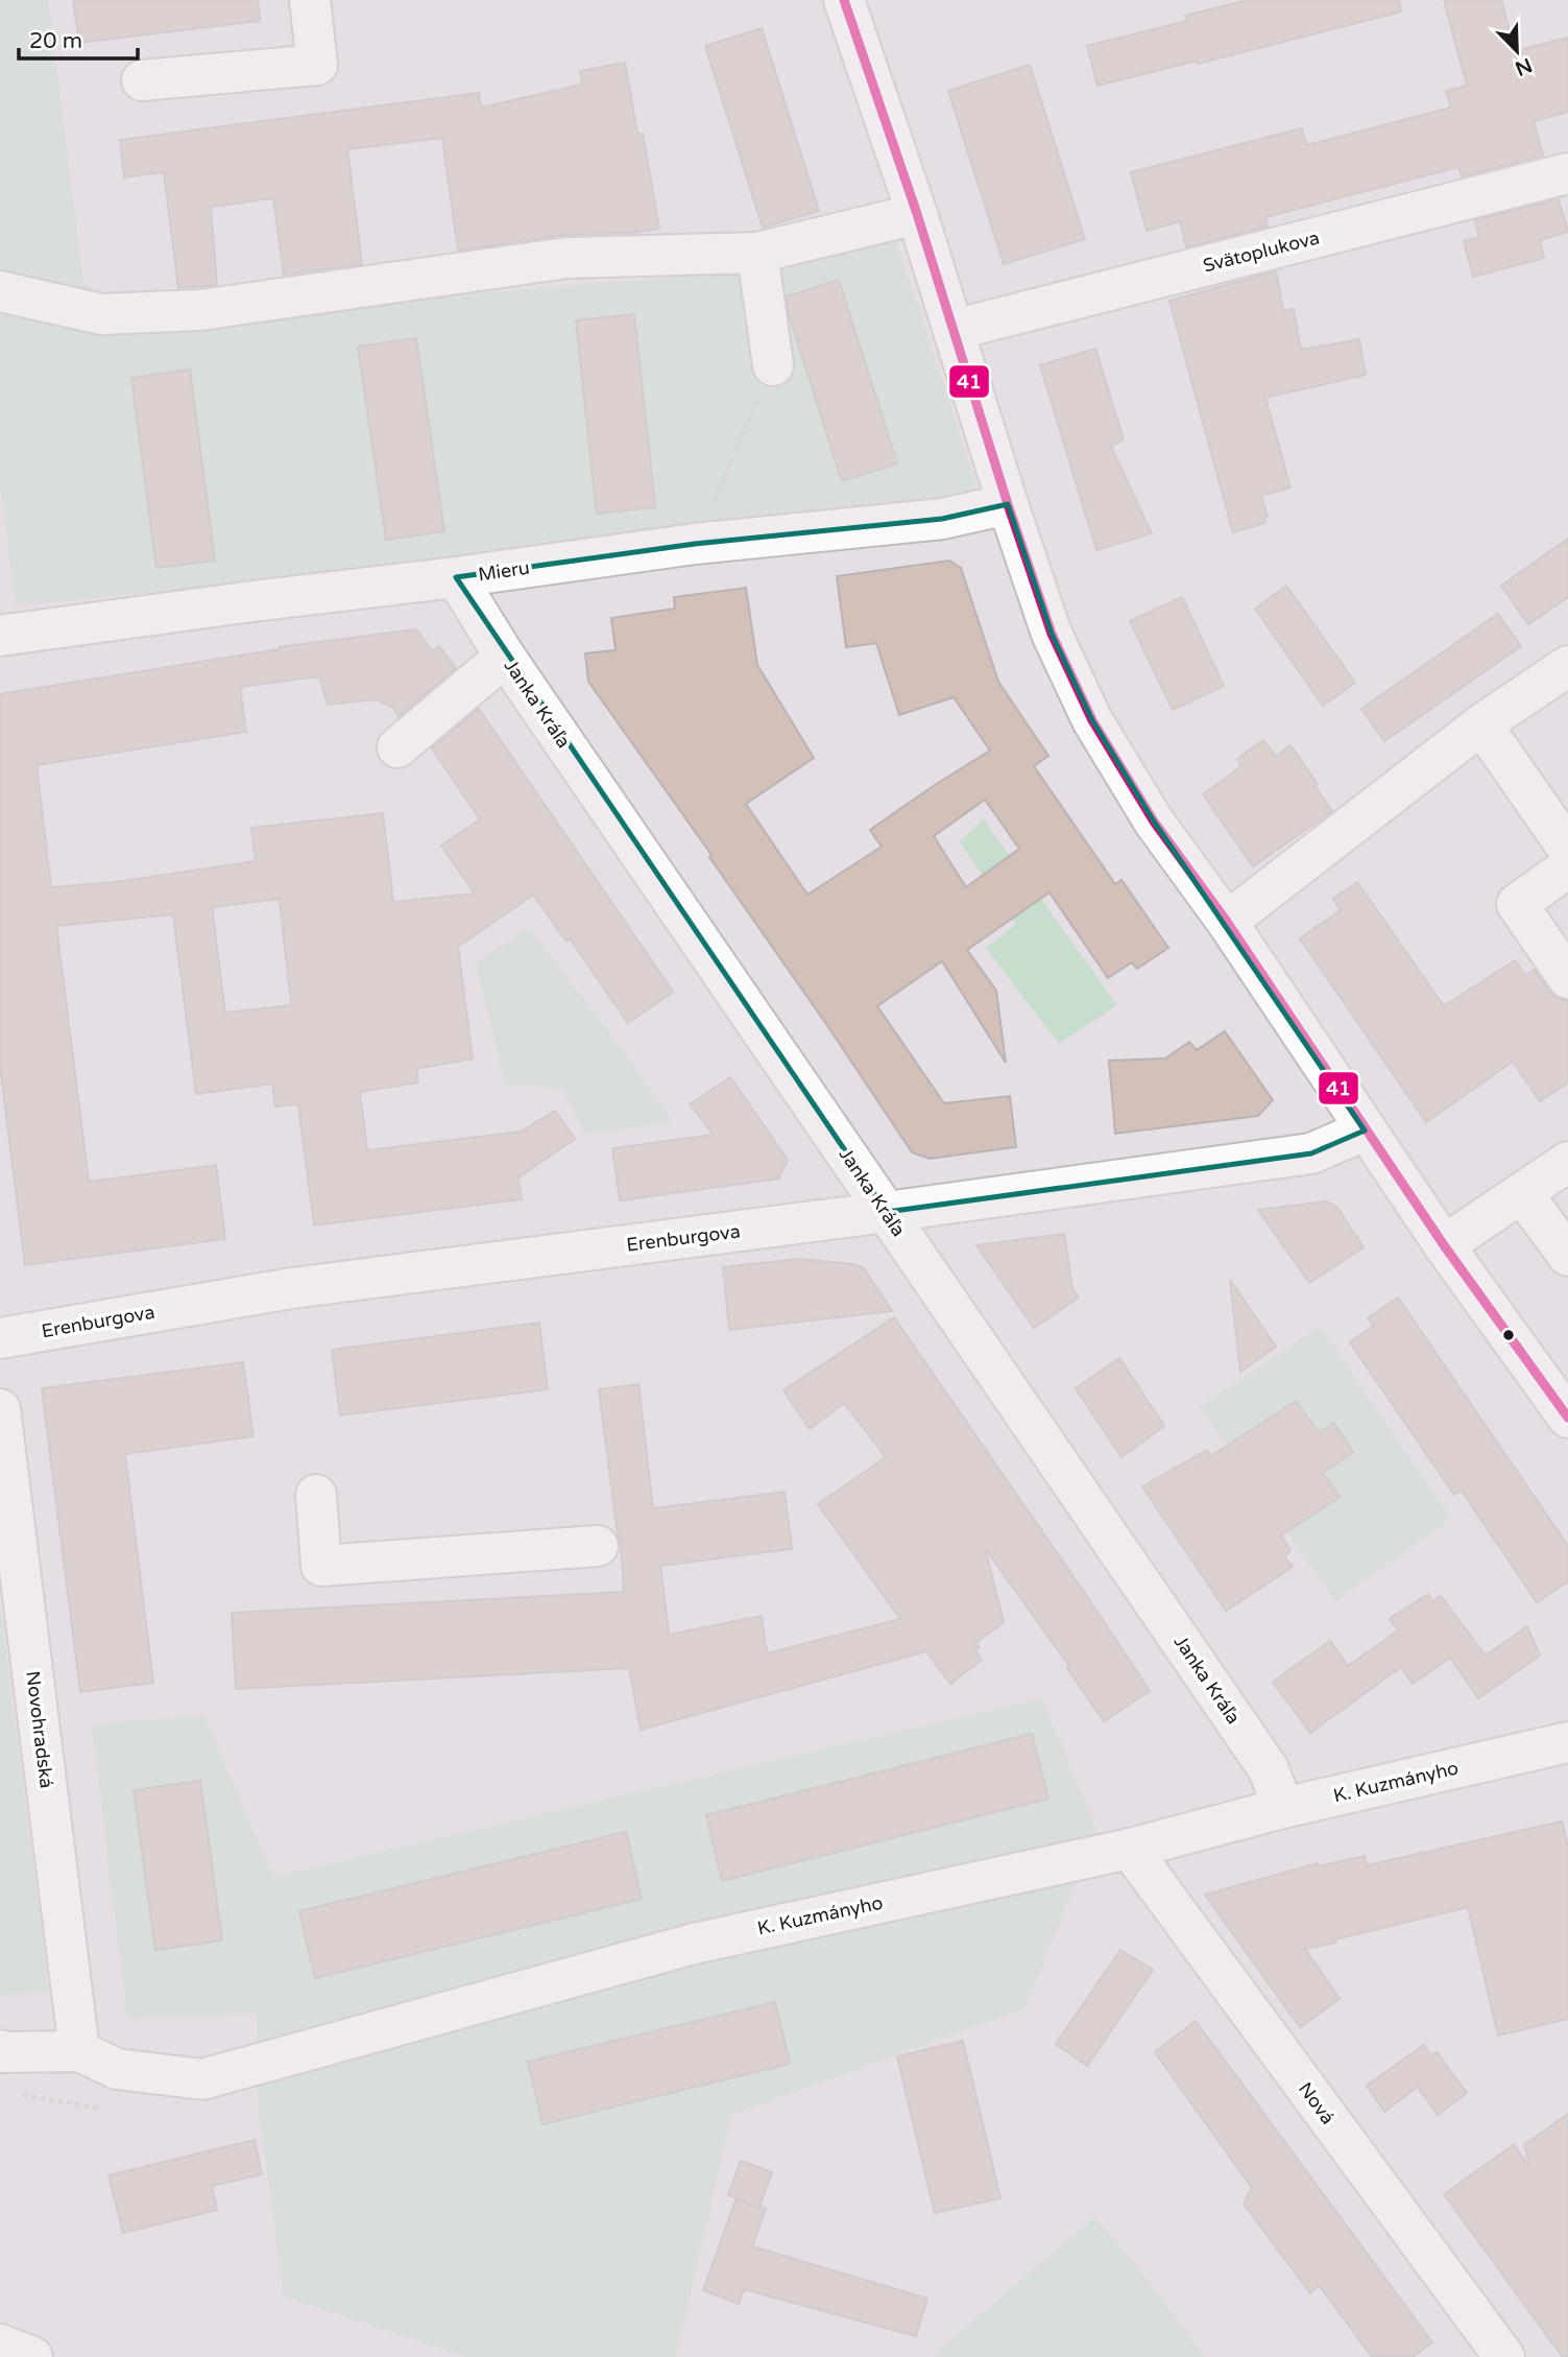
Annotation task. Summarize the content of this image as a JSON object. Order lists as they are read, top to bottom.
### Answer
{
  "streets": {
    "street": [
      "Svätoplukova",
      "Mieru",
      "Janka Kráľa",
      "Erenburgova",
      "Novohradská",
      "K. Kuzmányho",
      "Nová"
    ]
  },
  "crossings": [
    ["Mieru", "Janka Kráľa"],
    ["Janka Kráľa", "Erenburgova"],
    ["Janka Kráľa", "K. Kuzmányho"],
    ["Novohradská", "K. Kuzmányho"],
    ["K. Kuzmányho", "Nová"]
  ],
  "lines": ["transit line 41"],
  "scale_bar": "20 m",
  "north": "bottom right"
}
